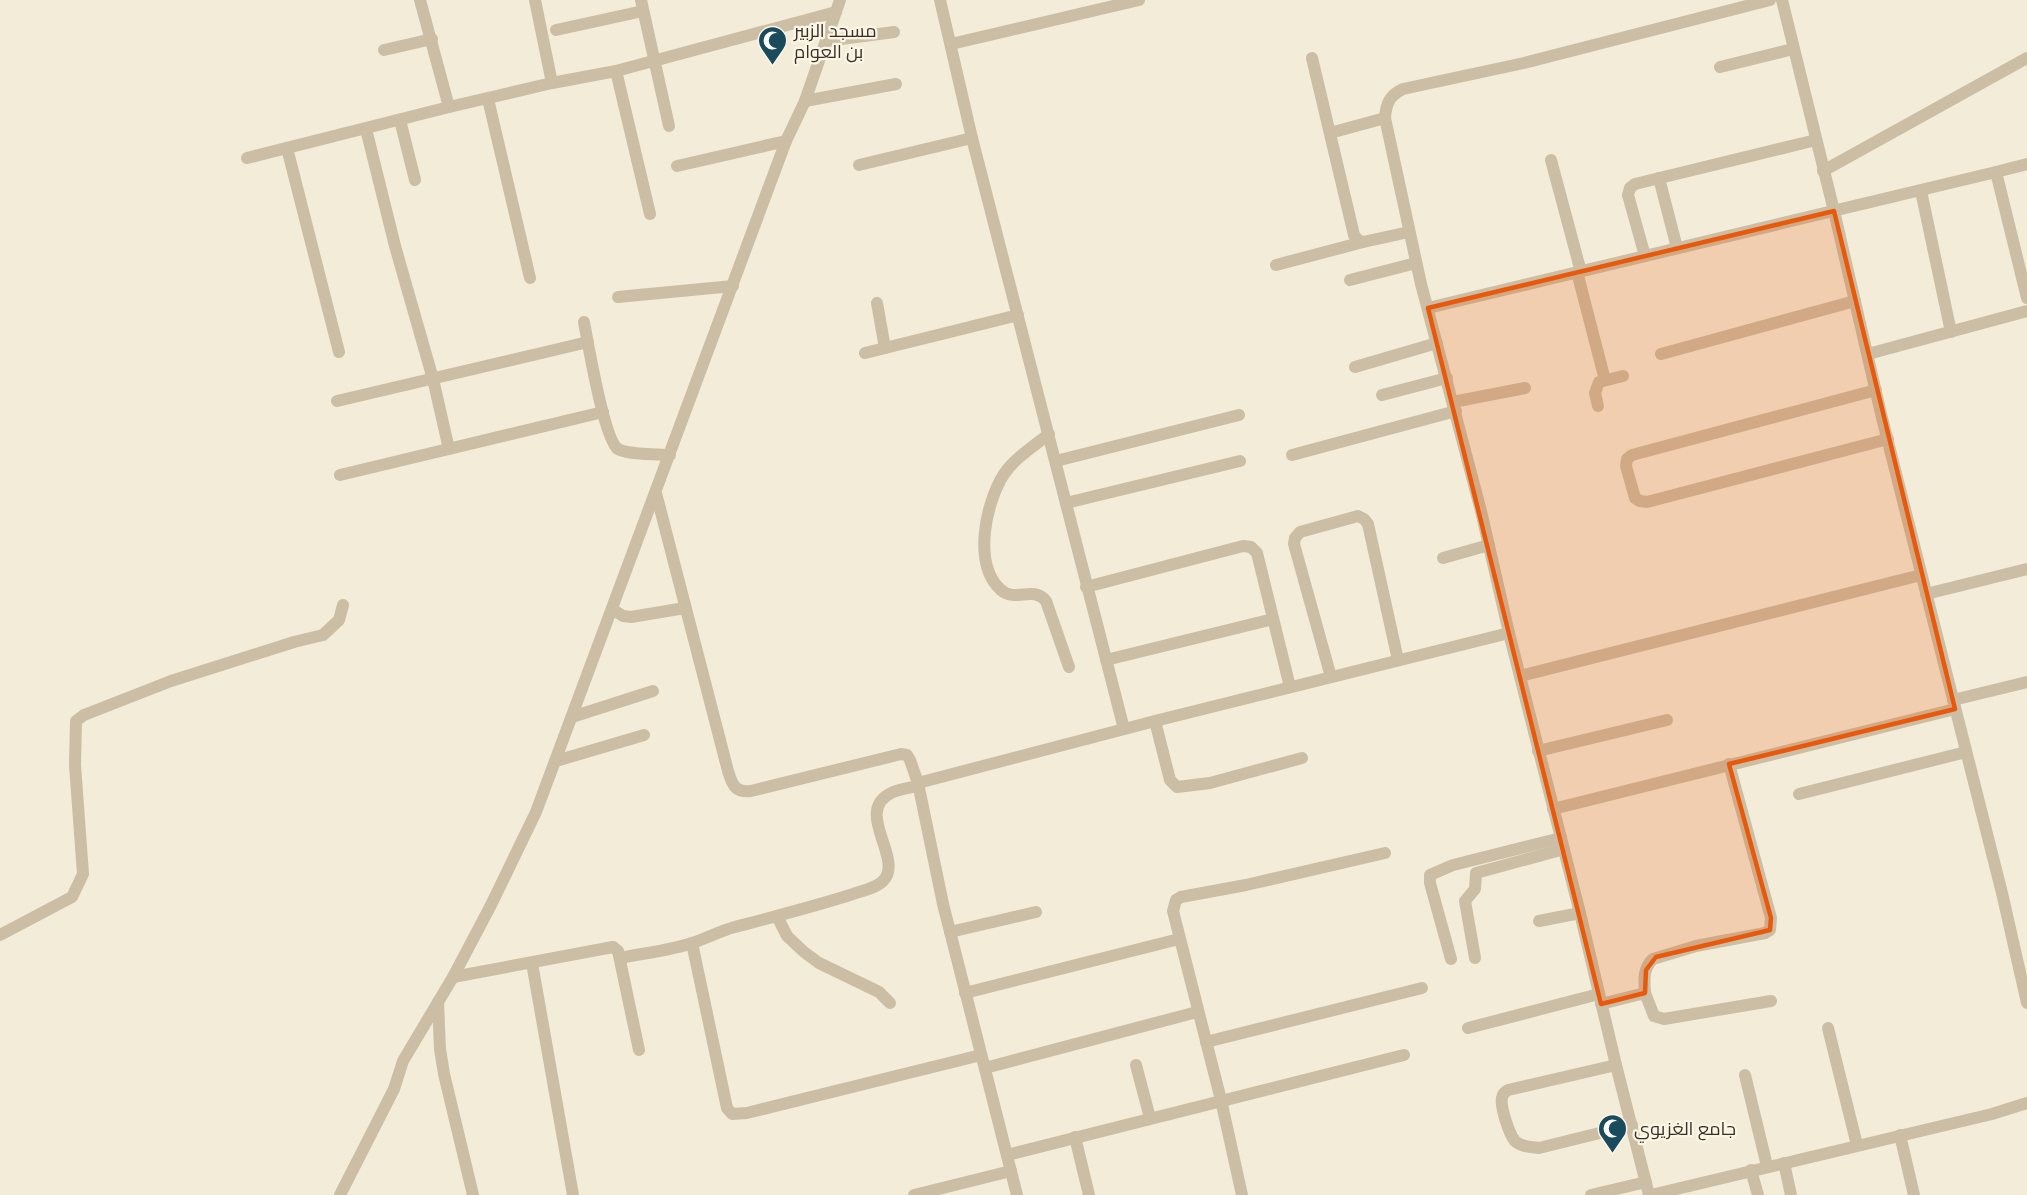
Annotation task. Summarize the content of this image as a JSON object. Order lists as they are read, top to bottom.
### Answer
{
  "places": {
    "mosque": ["مسجد الزبير بن العوام", "جامع الغزيوي"]
  }
}
